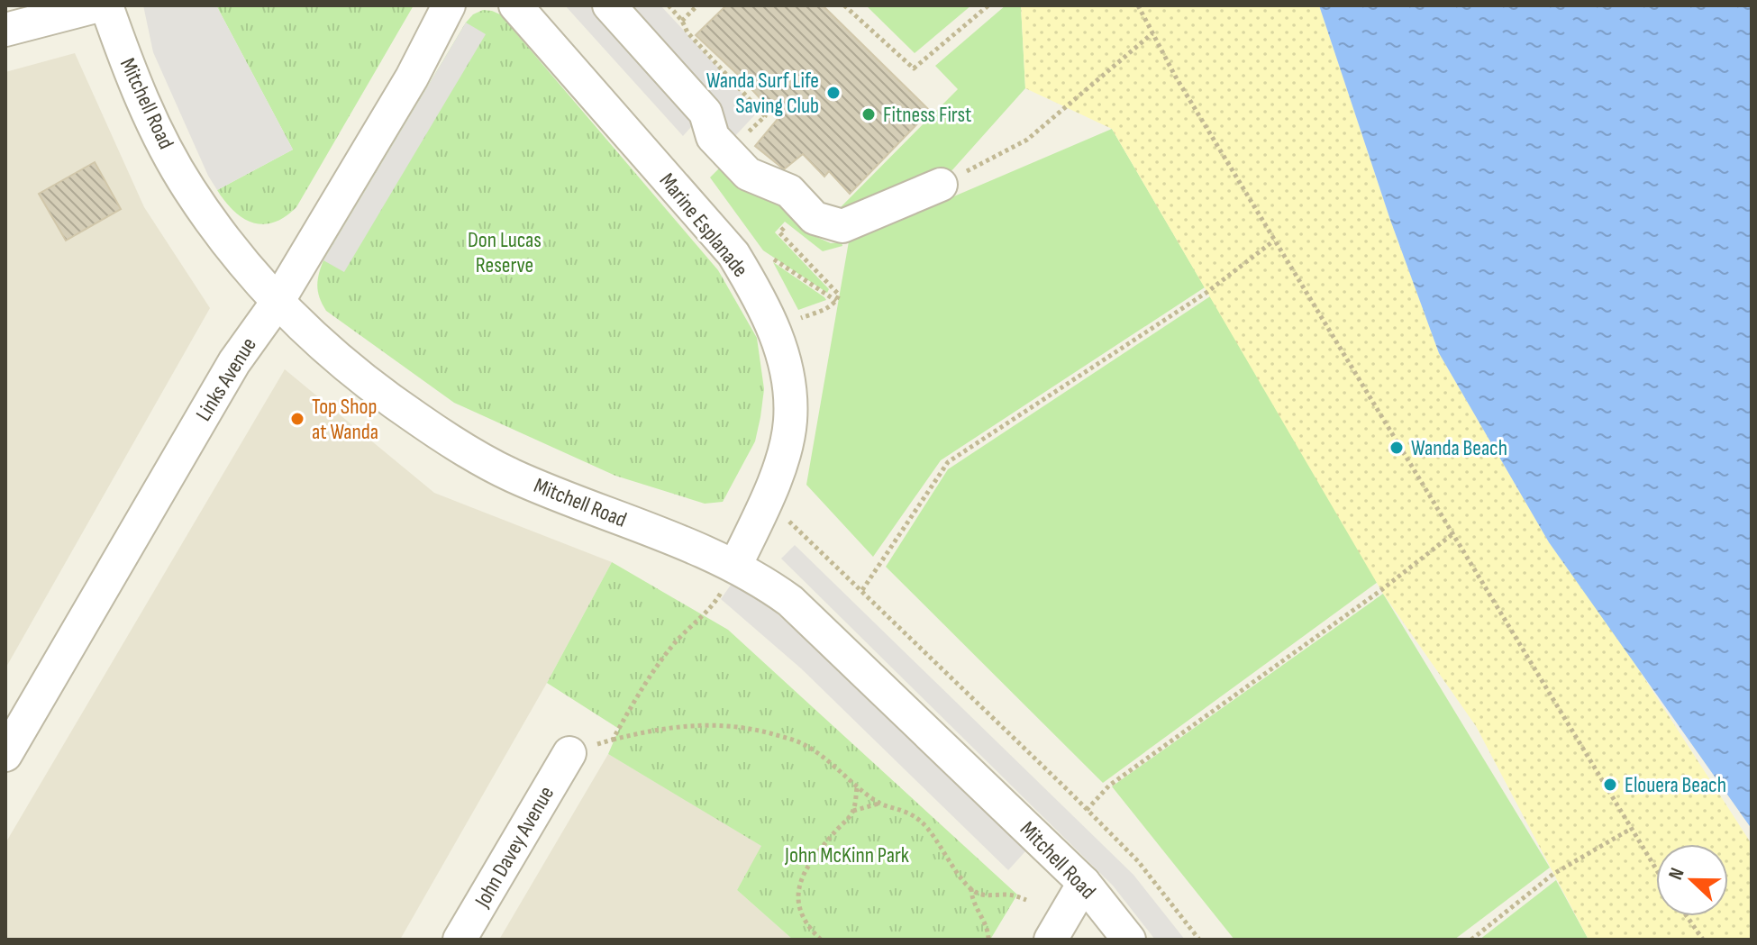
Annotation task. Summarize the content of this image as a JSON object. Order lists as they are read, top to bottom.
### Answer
{
  "streets": {
    "street": [
      "Mitchell Road",
      "Marine Esplanade",
      "Links Avenue",
      "John Davey Avenue"
    ]
  },
  "crossings": [
    ["Mitchell Road", "Marine Esplanade"],
    ["Mitchell Road", "Links Avenue"]
  ],
  "parks": ["Don Lucas Reserve", "John McKinn Park"],
  "places": [
    "Wanda Surf Life Saving Club",
    "Fitness First",
    "Top Shop at Wanda",
    "Wanda Beach",
    "Elouera Beach"
  ],
  "north": "left"
}
